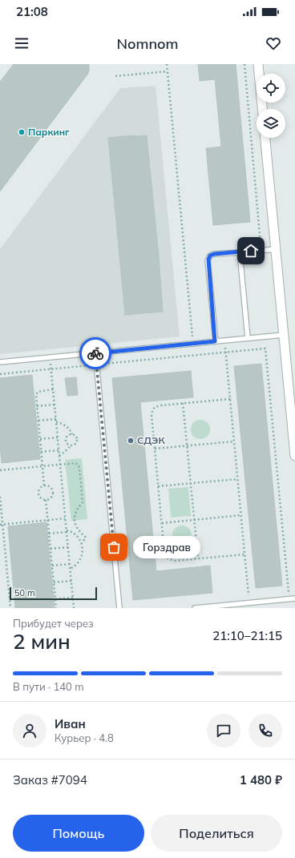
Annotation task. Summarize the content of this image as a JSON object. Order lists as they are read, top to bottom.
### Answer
{
  "places": ["Паркинг", "СДЭК", "Горздрав"],
  "scale_bar": "50 m",
  "page": {
    "status": "21:08",
    "header": "Nomnom",
    "bubble": "Горздрав",
    "scale": "50 m",
    "heading": ["2 мин", "Прибудет через", "21:10–21:15"],
    "panel": [
      "Иван",
      "Курьер · 4.8",
      "Заказ #7094",
      "1 480 ₽"
    ],
    "bar": "В пути · 140 m",
    "buttons": ["Помощь", "Поделиться"]
  }
}
